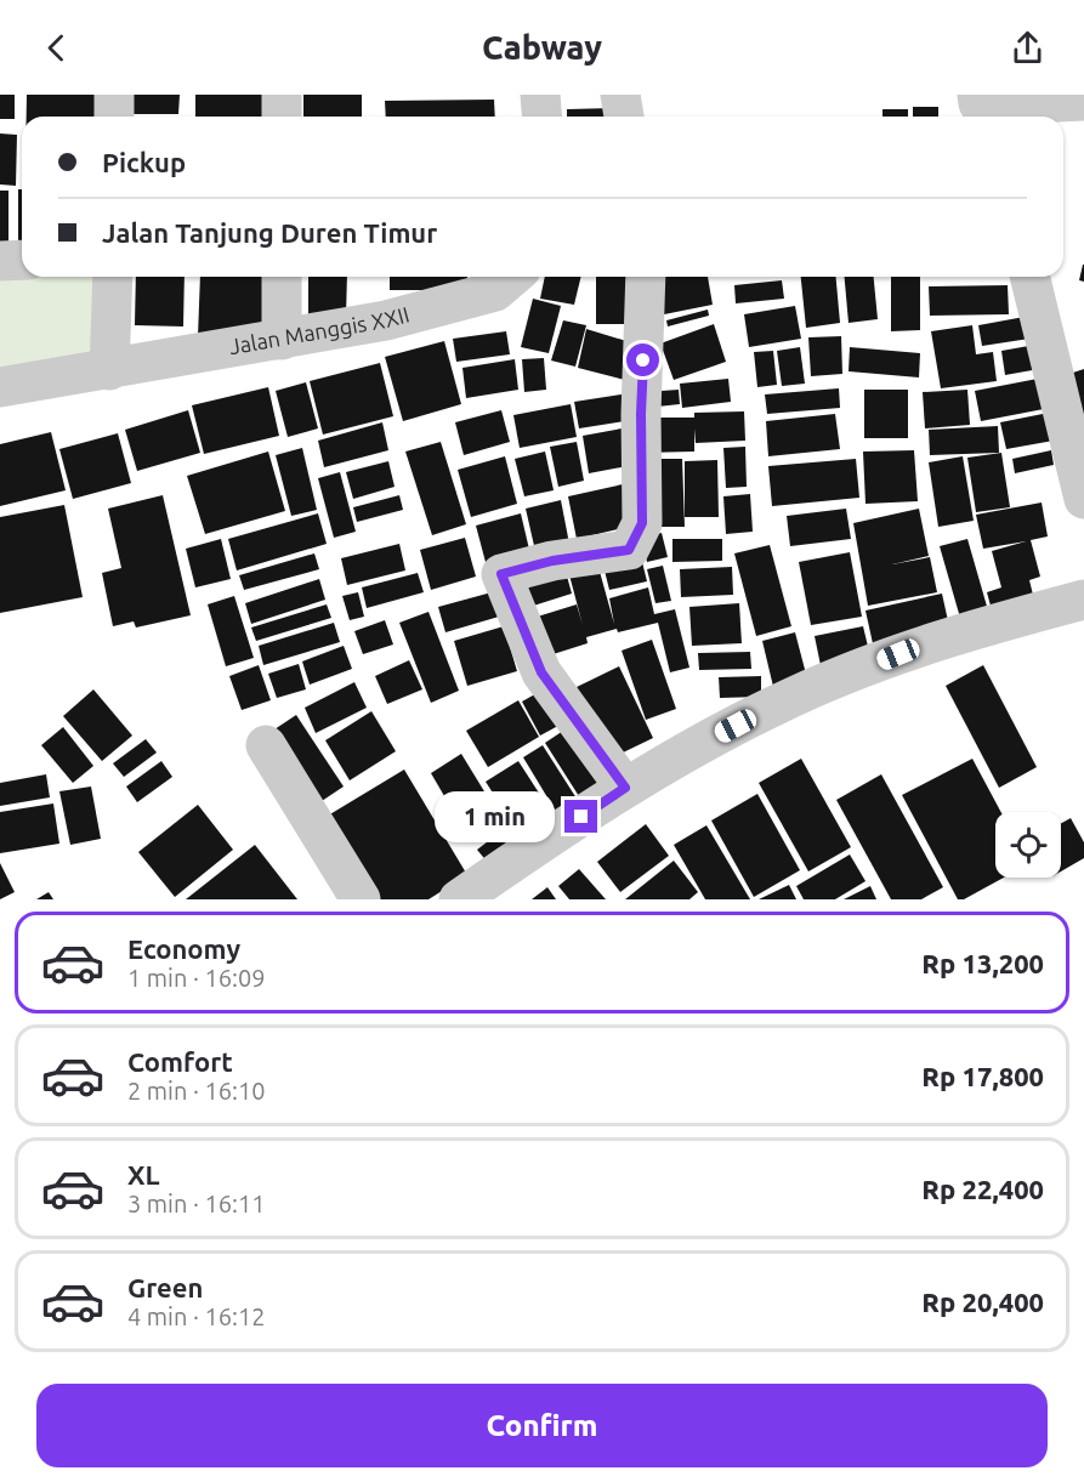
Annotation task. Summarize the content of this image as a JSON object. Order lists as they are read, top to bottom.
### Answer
{
  "streets": {
    "street": ["Jalan Manggis XXII"]
  },
  "page": {
    "header": "Cabway",
    "banner": ["Pickup", "Jalan Tanjung Duren Timur"],
    "bubble": "1 min",
    "list": [
      {
        "name": "Economy",
        "note": "1 min · 16:09",
        "value": "Rp 13,200"
      },
      {
        "name": "Comfort",
        "note": "2 min · 16:10",
        "value": "Rp 17,800"
      },
      {
        "name": "XL",
        "note": "3 min · 16:11",
        "value": "Rp 22,400"
      },
      {
        "name": "Green",
        "note": "4 min · 16:12",
        "value": "Rp 20,400"
      }
    ],
    "buttons": "Confirm"
  }
}
